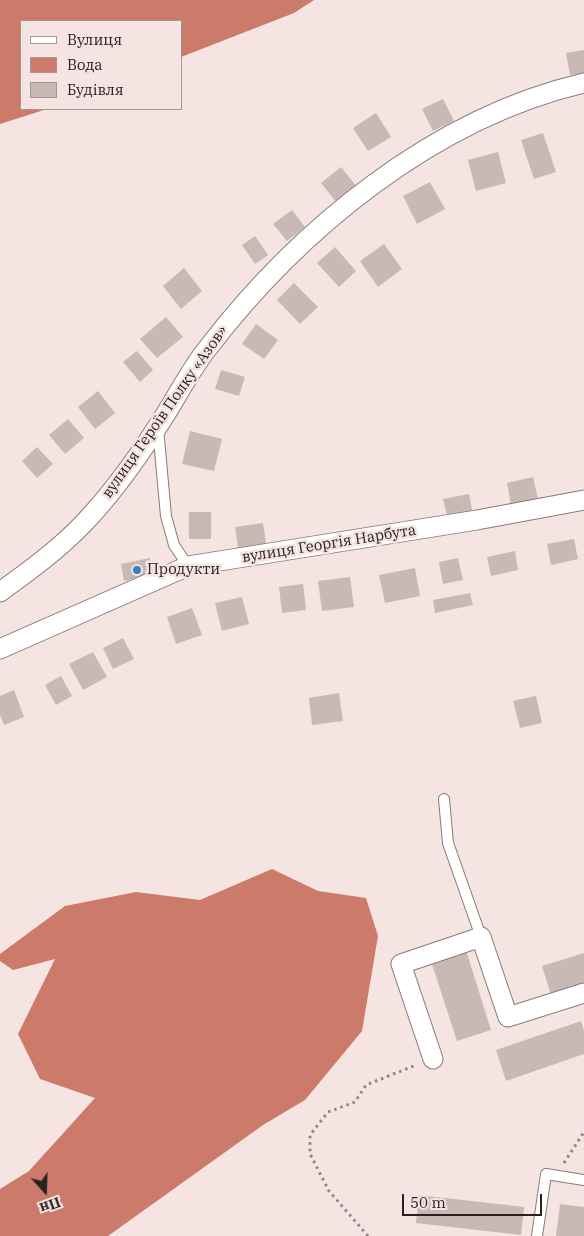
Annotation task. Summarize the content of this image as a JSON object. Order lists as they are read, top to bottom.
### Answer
{
  "streets": {
    "street": ["вулиця Героїв Полку «Азов»", "вулиця Георгія Нарбута"]
  },
  "places": ["Продукти"],
  "legend": ["Вулиця", "Вода", "Будівля"],
  "scale_bar": "50 m",
  "north": "bottom"
}
